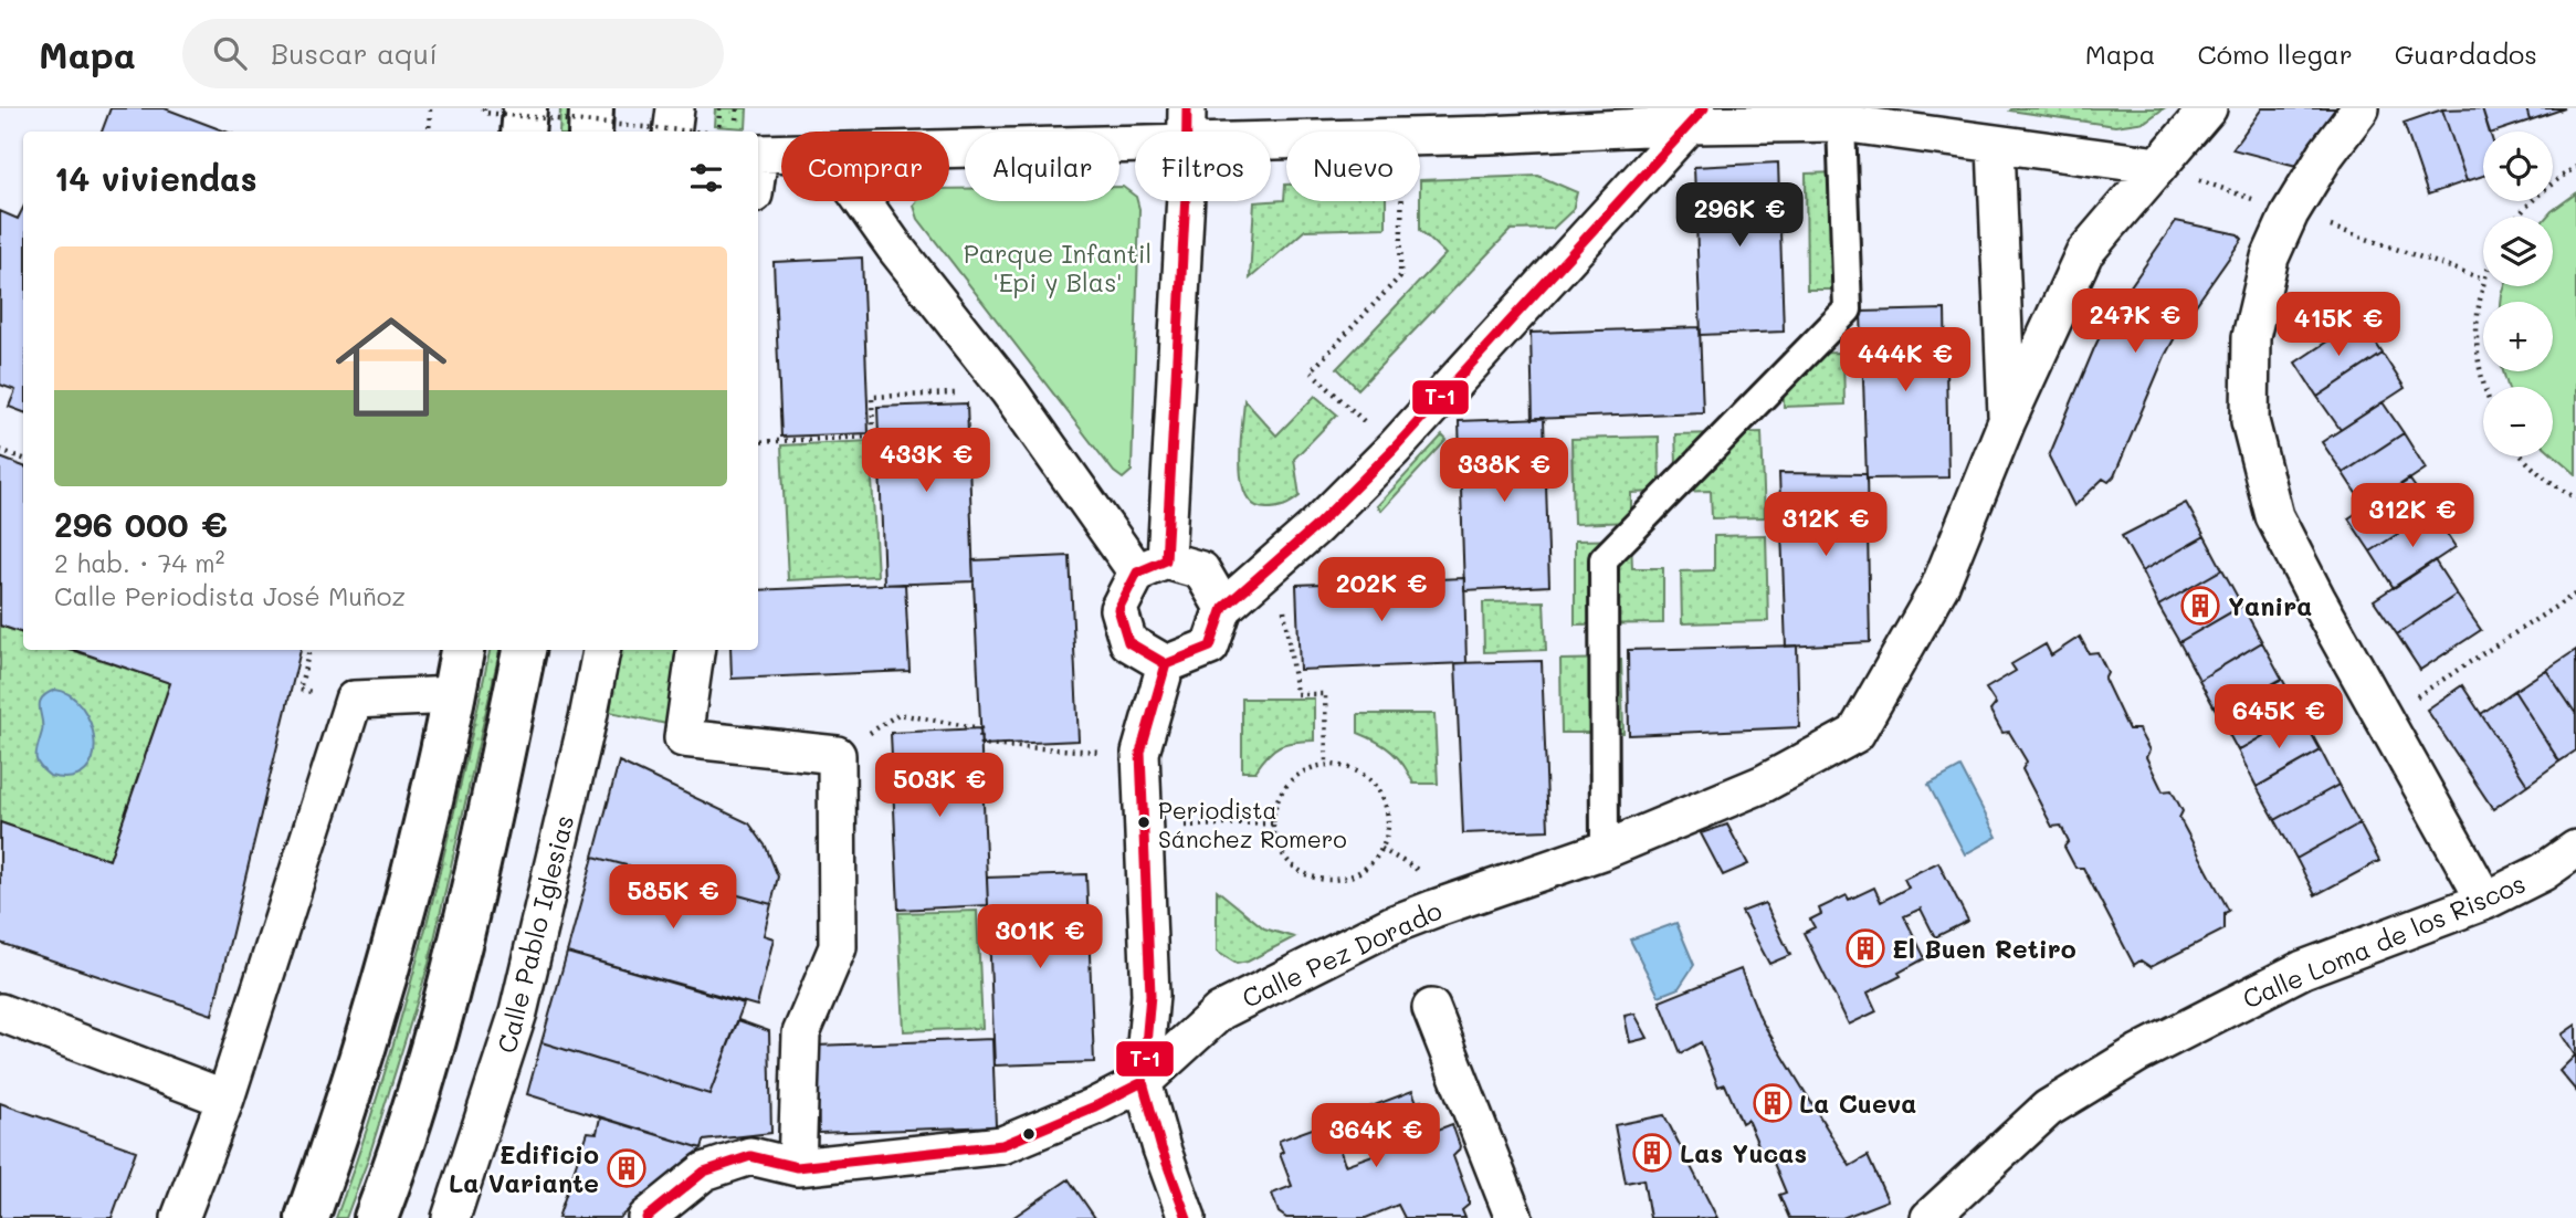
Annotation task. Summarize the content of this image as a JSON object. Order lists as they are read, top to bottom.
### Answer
{
  "streets": {
    "street": ["Calle Pablo Iglesias", "Calle Loma de los Riscos", "Calle Pez Dorado"]
  },
  "parks": ["Parque Infantil 'Epi y Blas'"],
  "places": {
    "building": [
      "Yanira",
      "El Buen Retiro",
      "La Cueva",
      "Las Yucas",
      "Edificio La Variante"
    ],
    "other": ["Periodista Sánchez Romero"]
  },
  "lines": ["transit line T-1"],
  "page": {
    "header": "Mapa",
    "search": "Buscar aquí",
    "nav": ["Mapa", "Cómo llegar", "Guardados"],
    "map_buttons": ["+", "−"],
    "chip": [
      "Comprar",
      "Alquilar",
      "Filtros",
      "Nuevo"
    ],
    "heading": "14 viviendas",
    "price": [
      "296K €",
      "247K €",
      "415K €",
      "444K €",
      "433K €",
      "338K €",
      "312K €",
      "312K €",
      "202K €",
      "645K €",
      "503K €",
      "585K €",
      "301K €",
      "364K €"
    ],
    "list": [
      {
        "name": "296 000 €",
        "note": "2 hab. · 74 m² · Calle Periodista José Muñoz"
      }
    ]
  }
}
